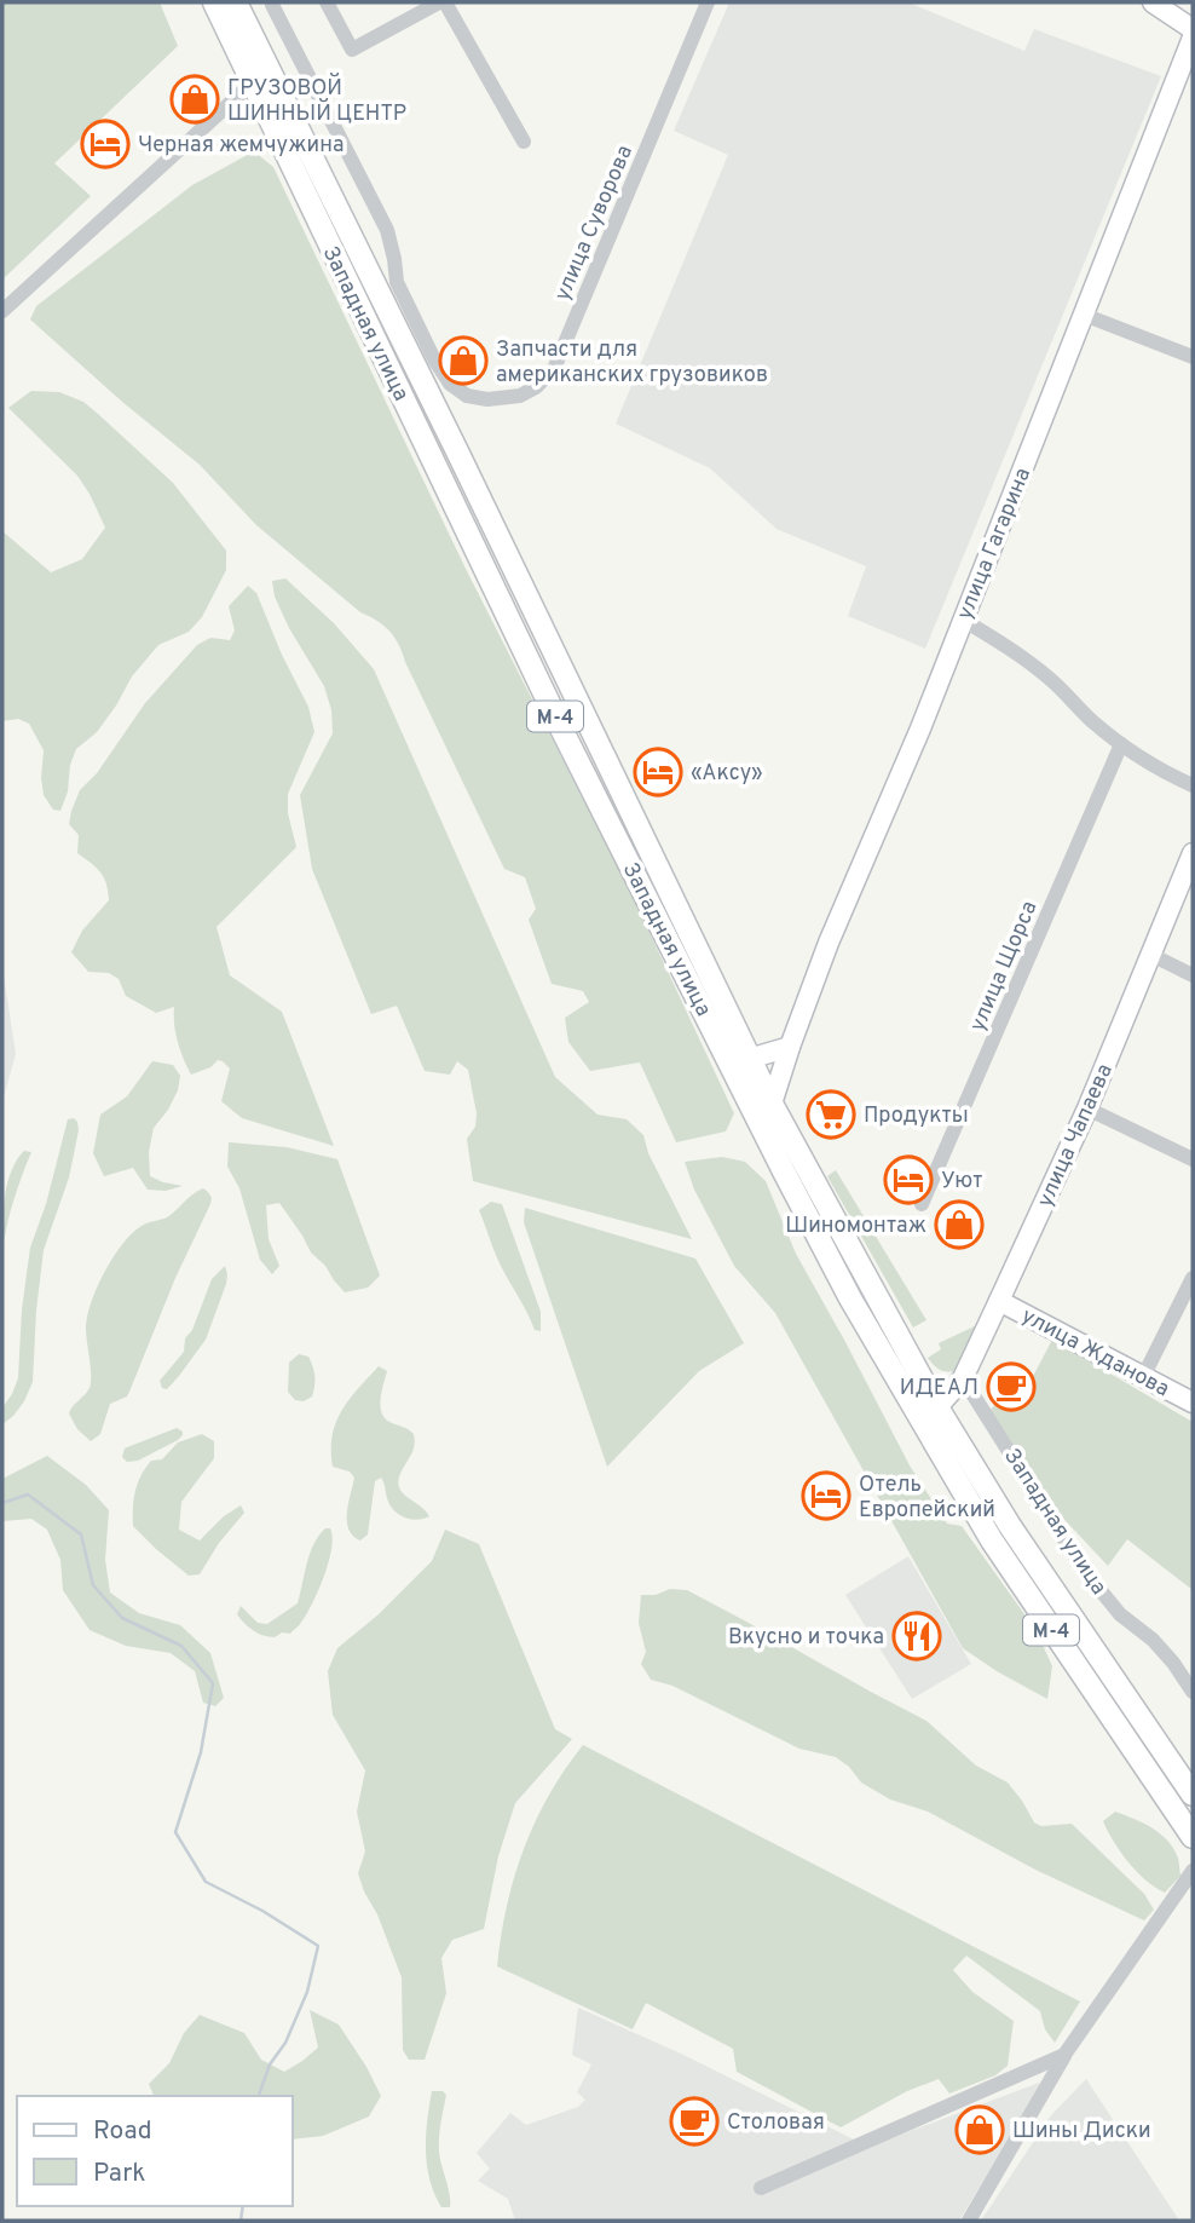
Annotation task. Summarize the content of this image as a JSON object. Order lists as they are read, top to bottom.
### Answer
{
  "streets": {
    "main road": ["Западная улица", "М-4"],
    "street": [
      "улица Суворова",
      "улица Гагарина",
      "улица Щорса",
      "улица Чапаева",
      "улица Жданова"
    ]
  },
  "crossings": [
    ["Западная улица", "улица Гагарина"],
    ["Западная улица", "улица Чапаева"],
    ["улица Чапаева", "улица Жданова"]
  ],
  "places": {
    "shop": [
      "ГРУЗОВОЙ ШИННЫЙ ЦЕНТР",
      "Запчасти для американских грузовиков",
      "Шиномонтаж",
      "Шины Диски"
    ],
    "hotel": [
      "Черная жемчужина",
      "«Аксу»",
      "Уют",
      "Отель Европейский"
    ],
    "supermarket": ["Продукты"],
    "cafe": ["ИДЕАЛ", "Столовая"],
    "restaurant": ["Вкусно и точка"]
  },
  "legend": ["Road", "Park"]
}
